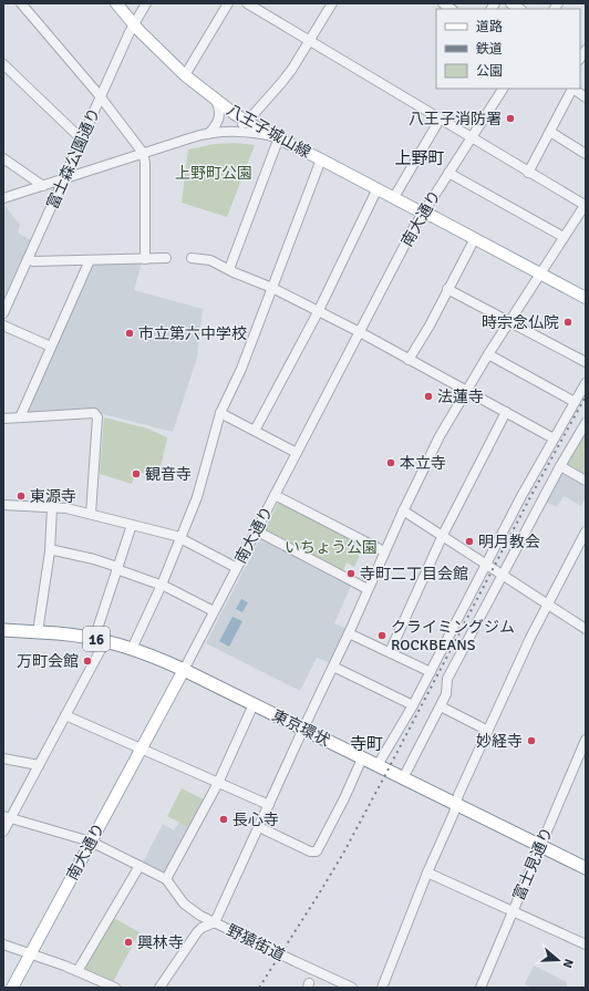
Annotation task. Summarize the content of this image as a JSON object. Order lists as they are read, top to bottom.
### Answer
{
  "streets": {
    "highway": ["16", "東京環状"],
    "main road": ["八王子城山線", "南大通り"],
    "street": ["富士森公園通り", "富士見通り", "野猿街道"]
  },
  "crossings": [
    ["八王子城山線", "富士森公園通り"],
    ["八王子城山線", "南大通り"],
    ["南大通り", "東京環状"],
    ["東京環状", "富士見通り"]
  ],
  "districts": ["上野町", "寺町"],
  "parks": ["上野町公園", "いちょう公園"],
  "places": [
    "八王子消防署",
    "時宗念仏院",
    "市立第六中学校",
    "法蓮寺",
    "本立寺",
    "観音寺",
    "東源寺",
    "明月教会",
    "寺町二丁目会館",
    "クライミングジム ROCKBEANS",
    "万町会館",
    "妙経寺",
    "長心寺",
    "興林寺"
  ],
  "legend": ["道路", "鉄道", "公園"],
  "north": "right"
}
